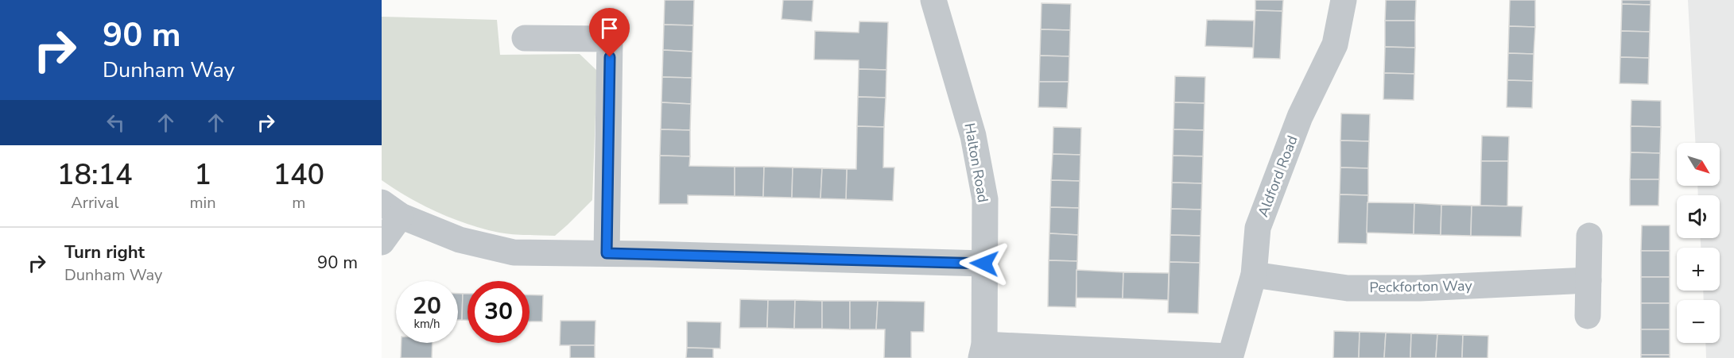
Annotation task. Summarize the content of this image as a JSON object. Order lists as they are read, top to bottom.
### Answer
{
  "streets": {
    "street": ["Halton Road", "Aldford Road", "Peckforton Way"]
  },
  "crossings": [
    ["Aldford Road", "Peckforton Way"]
  ],
  "north": "bottom right",
  "page": {
    "turn": ["90 m", "Dunham Way"],
    "map_buttons": ["+", "−"],
    "eta": [
      "18:14",
      "Arrival",
      "1",
      "min",
      "140",
      "m"
    ],
    "list": [
      {
        "name": "Turn right",
        "note": "Dunham Way",
        "value": "90 m"
      }
    ],
    "speed": "20 km/h",
    "limit": "30"
  }
}
